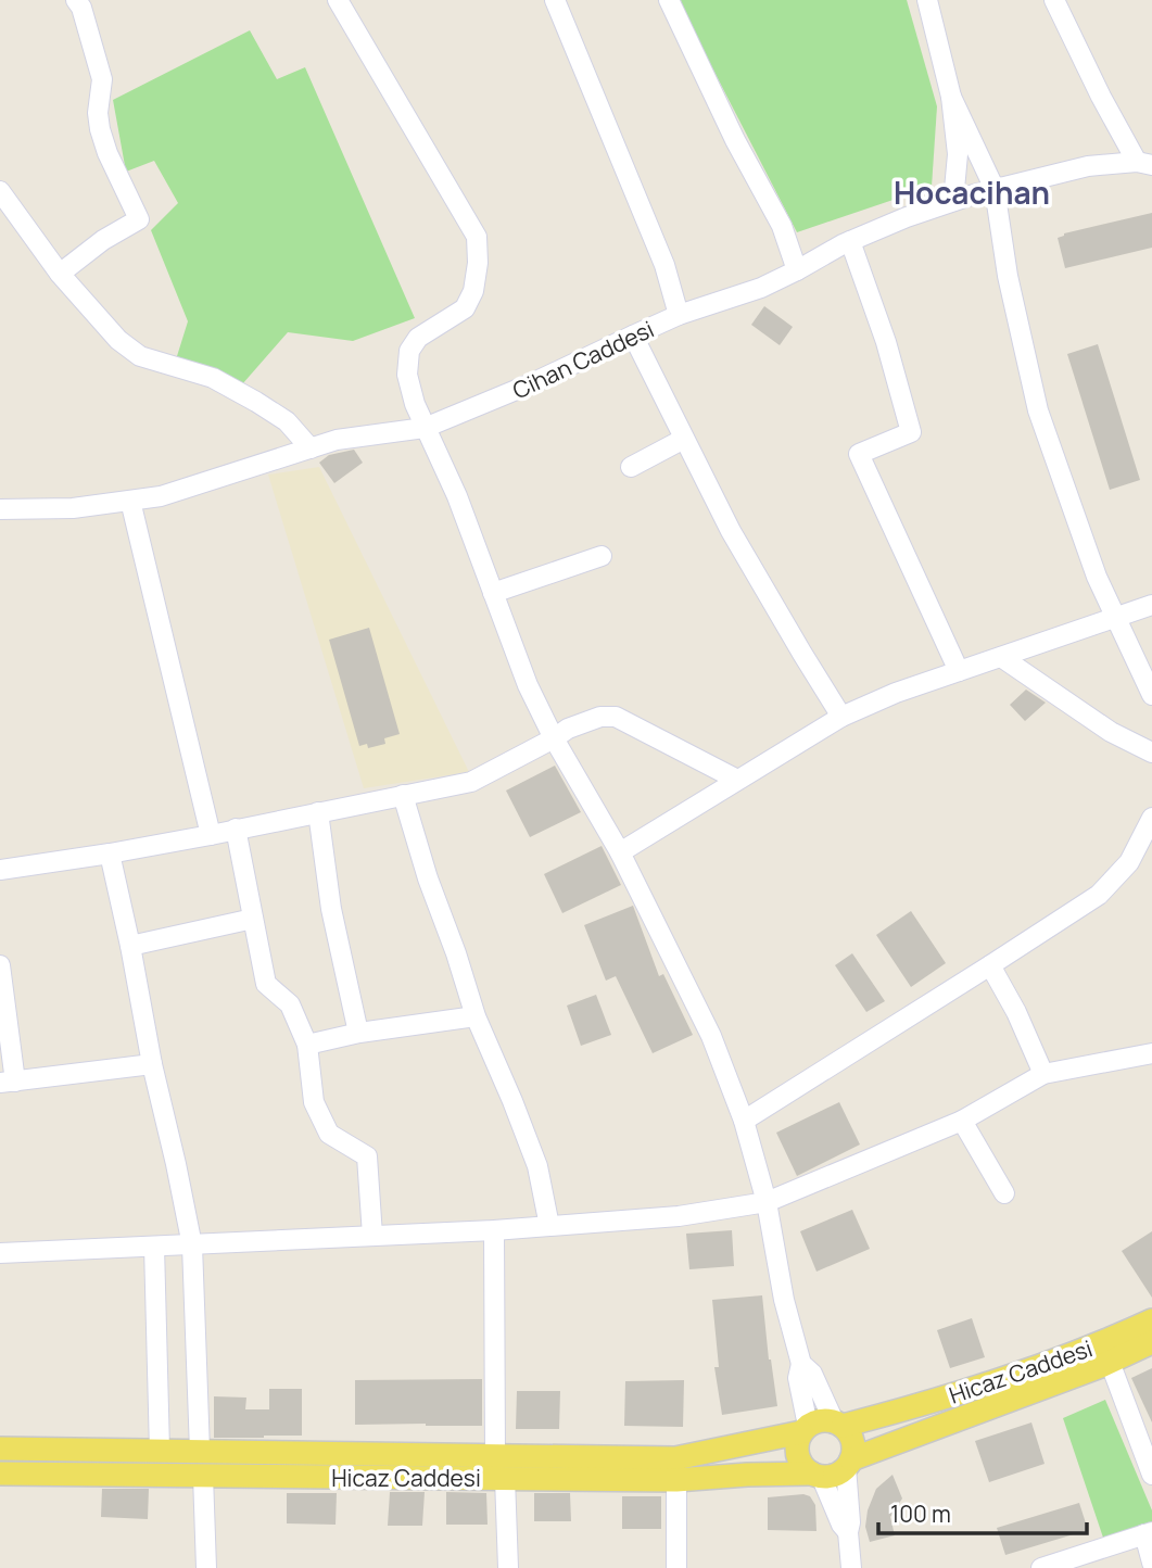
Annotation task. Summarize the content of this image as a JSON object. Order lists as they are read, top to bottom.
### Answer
{
  "streets": {
    "main road": ["Hicaz Caddesi"],
    "street": ["Cihan Caddesi"]
  },
  "districts": ["Hocacihan"],
  "scale_bar": "100 m"
}
